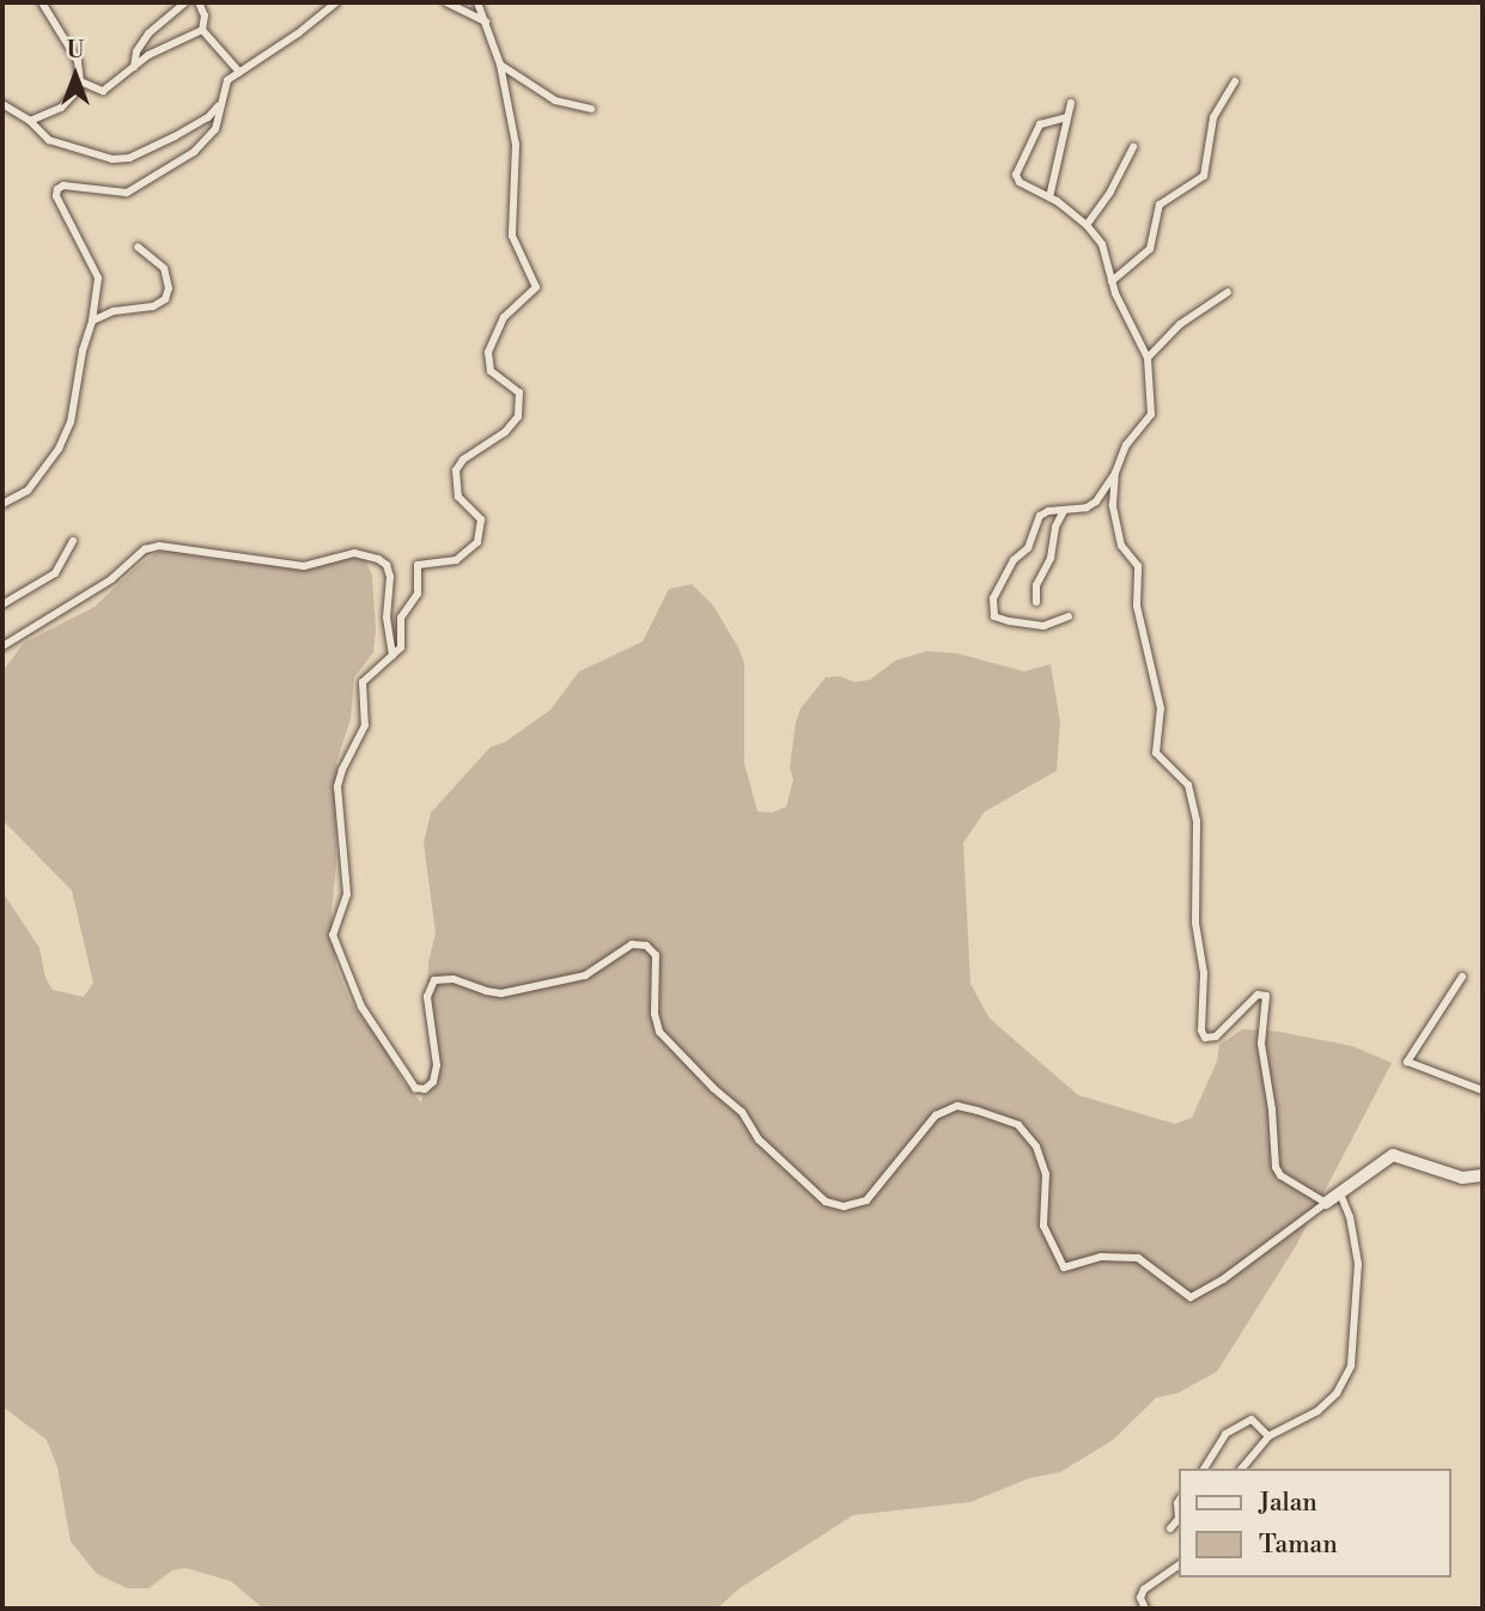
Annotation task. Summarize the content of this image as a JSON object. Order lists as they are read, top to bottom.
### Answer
{
  "legend": ["Jalan", "Taman"],
  "north": "top"
}
